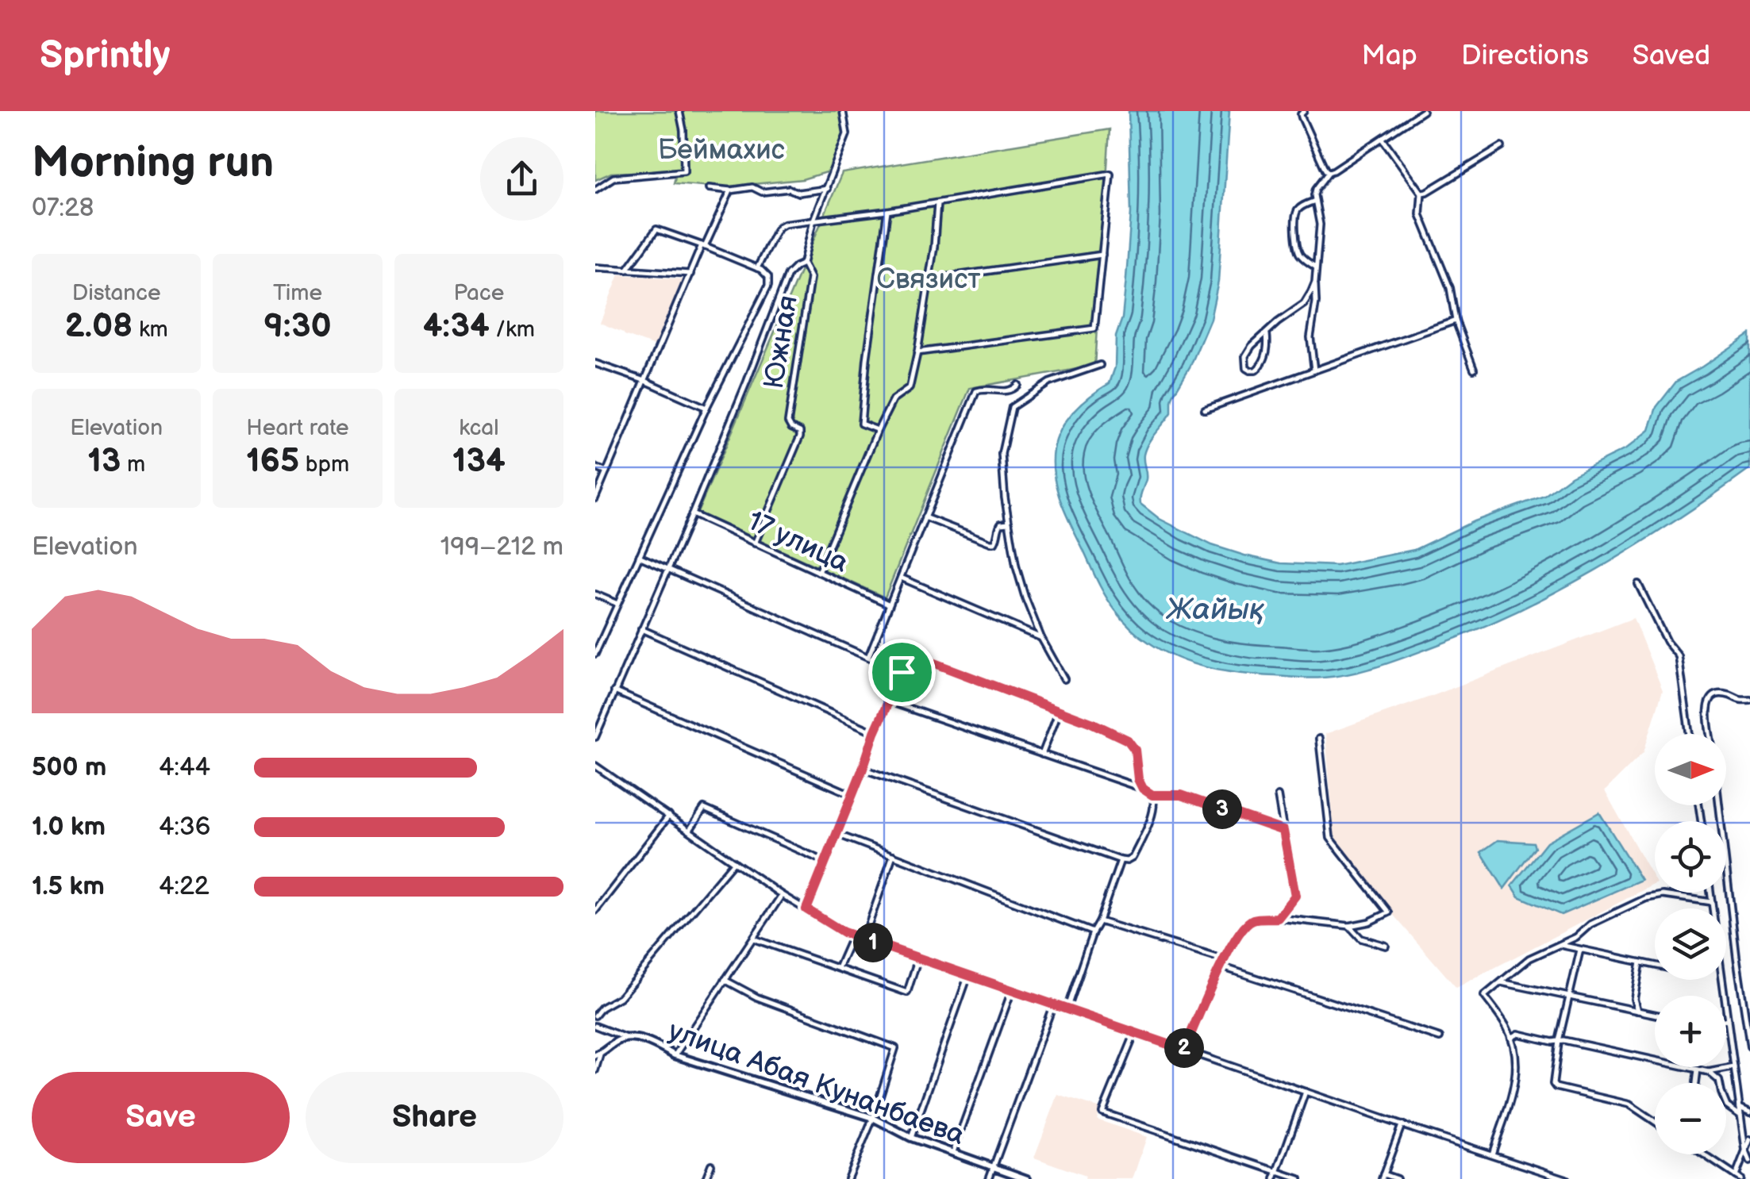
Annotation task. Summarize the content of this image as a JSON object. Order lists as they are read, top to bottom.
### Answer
{
  "streets": {
    "street": ["Южная", "17 улица", "улица Абая Кунанбаева"]
  },
  "crossings": [
    ["Южная", "17 улица"]
  ],
  "water": ["Жайық"],
  "parks": ["Беймахис", "Связист"],
  "north": "right",
  "page": {
    "header": "Sprintly",
    "nav": ["Map", "Directions", "Saved"],
    "heading": ["Morning run", "07:28"],
    "stats": [
      ["Distance", "2.08 km"],
      ["Time", "9:30"],
      ["Pace", "4:34 /km"],
      ["Elevation", "13 m"],
      ["Heart rate", "165 bpm"],
      ["kcal", "134"]
    ],
    "chart": ["Elevation", "199–212 m"],
    "map_buttons": ["+", "−"],
    "list": [
      {
        "name": "500 m",
        "note": "4:44"
      },
      {
        "name": "1.0 km",
        "note": "4:36"
      },
      {
        "name": "1.5 km",
        "note": "4:22"
      }
    ],
    "pins": ["3", "1", "2"],
    "buttons": ["Save", "Share"]
  }
}
